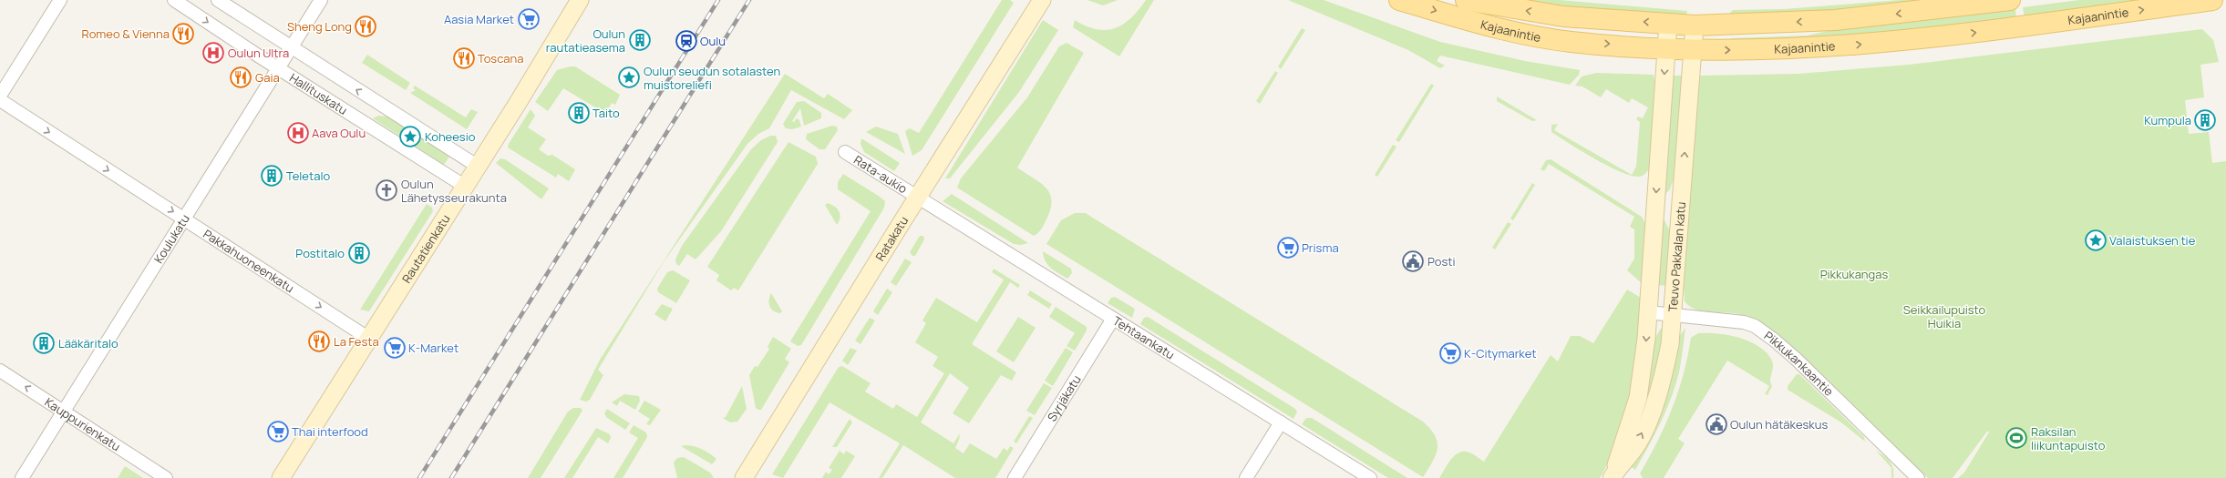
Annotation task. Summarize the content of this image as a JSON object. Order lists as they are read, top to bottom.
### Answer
{
  "streets": {
    "main road": ["Kajaanintie"],
    "street": [
      "Hallituskatu",
      "Rata-aukio",
      "Ratakatu",
      "Koulukatu",
      "Rautatienkatu",
      "Teuvo Pakkalan katu",
      "Pakkahuoneenkatu",
      "Tehtaankatu",
      "Pikkukankaantie",
      "Syrjäkatu",
      "Kauppurienkatu"
    ]
  },
  "crossings": [
    ["Kajaanintie", "Teuvo Pakkalan katu"],
    ["Hallituskatu", "Koulukatu"],
    ["Hallituskatu", "Rautatienkatu"],
    ["Rata-aukio", "Ratakatu"],
    ["Rata-aukio", "Tehtaankatu"],
    ["Ratakatu", "Tehtaankatu"],
    ["Koulukatu", "Pakkahuoneenkatu"],
    ["Koulukatu", "Kauppurienkatu"],
    ["Rautatienkatu", "Pakkahuoneenkatu"],
    ["Teuvo Pakkalan katu", "Pikkukankaantie"],
    ["Tehtaankatu", "Syrjäkatu"]
  ],
  "one_way": ["Pakkahuoneenkatu", "Kauppurienkatu"],
  "parks": ["Pikkukangas", "Seikkailupuisto Huikia"],
  "places": {
    "supermarket": [
      "Aasia Market",
      "Prisma",
      "K-Market",
      "K-Citymarket",
      "Thai interfood"
    ],
    "restaurant": [
      "Sheng Long",
      "Romeo & Vienna",
      "Toscana",
      "Gaia",
      "La Festa"
    ],
    "building": [
      "Oulun rautatieasema",
      "Taito",
      "Kumpula",
      "Teletalo",
      "Postitalo",
      "Lääkäritalo"
    ],
    "station": ["Oulu"],
    "hospital": ["Oulun Ultra", "Aava Oulu"],
    "place": ["Oulun seudun sotalasten muistoreliefi", "Koheesio", "Valaistuksen tie"],
    "church": ["Oulun Lähetysseurakunta"],
    "public building": ["Posti", "Oulun hätäkeskus"],
    "sports": ["Raksilan liikuntapuisto"]
  }
}
